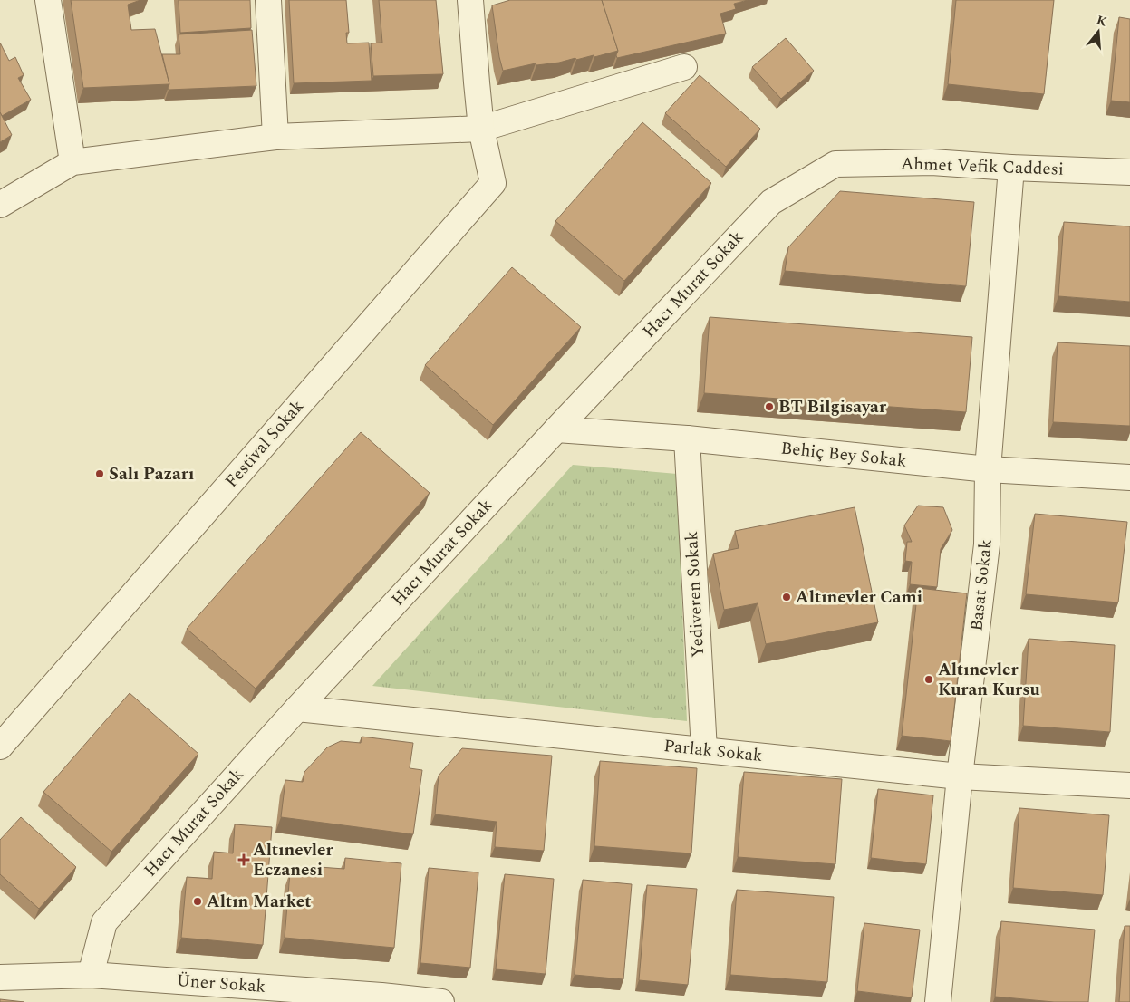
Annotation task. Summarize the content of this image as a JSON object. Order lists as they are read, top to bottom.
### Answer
{
  "streets": {
    "street": [
      "Ahmet Vefik Caddesi",
      "Hacı Murat Sokak",
      "Festival Sokak",
      "Behiç Bey Sokak",
      "Basat Sokak",
      "Yediveren Sokak",
      "Parlak Sokak",
      "Üner Sokak"
    ]
  },
  "crossings": [
    ["Ahmet Vefik Caddesi", "Hacı Murat Sokak"],
    ["Ahmet Vefik Caddesi", "Basat Sokak"],
    ["Hacı Murat Sokak", "Behiç Bey Sokak"],
    ["Hacı Murat Sokak", "Parlak Sokak"],
    ["Hacı Murat Sokak", "Üner Sokak"],
    ["Behiç Bey Sokak", "Basat Sokak"],
    ["Behiç Bey Sokak", "Yediveren Sokak"],
    ["Basat Sokak", "Parlak Sokak"],
    ["Yediveren Sokak", "Parlak Sokak"]
  ],
  "places": {
    "other": [
      "BT Bilgisayar",
      "Salı Pazarı",
      "Altınevler Cami",
      "Altınevler Kuran Kursu",
      "Altın Market"
    ],
    "health": ["Altınevler Eczanesi"]
  },
  "north": "top"
}
